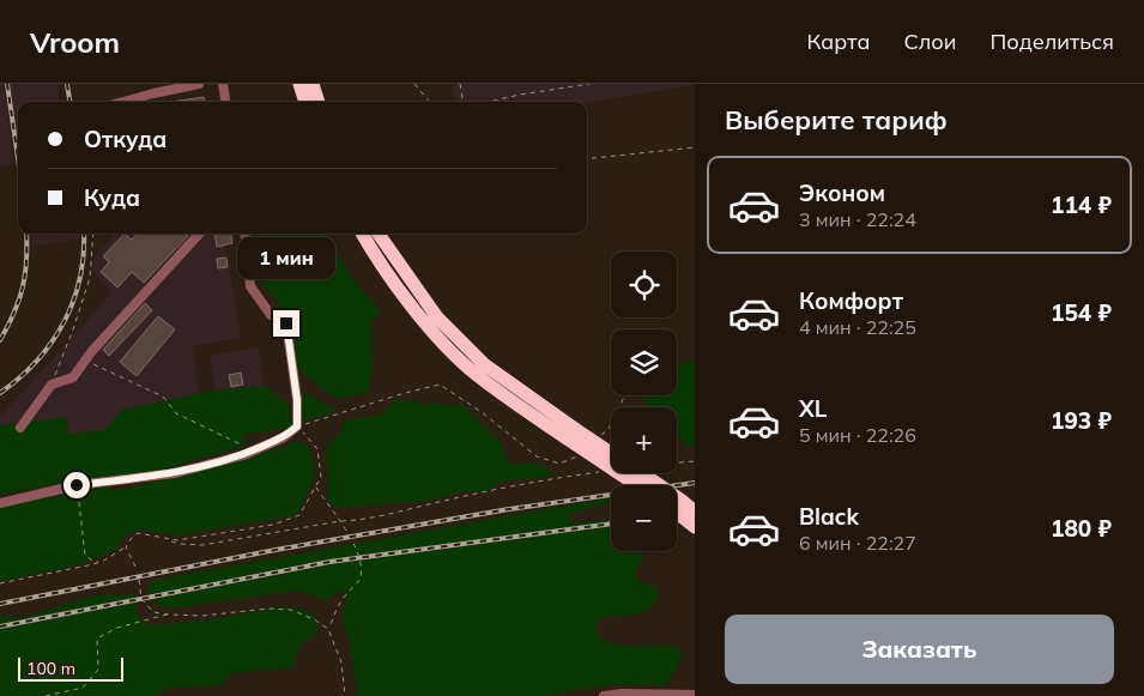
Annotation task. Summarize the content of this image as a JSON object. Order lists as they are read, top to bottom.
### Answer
{
  "scale_bar": "100 m",
  "page": {
    "header": "Vroom",
    "nav": ["Карта", "Слои", "Поделиться"],
    "heading": "Выберите тариф",
    "banner": ["Откуда", "Куда"],
    "list": [
      {
        "name": "Эконом",
        "note": "3 мин · 22:24",
        "value": "114 ₽"
      },
      {
        "name": "Комфорт",
        "note": "4 мин · 22:25",
        "value": "154 ₽"
      },
      {
        "name": "XL",
        "note": "5 мин · 22:26",
        "value": "193 ₽"
      },
      {
        "name": "Black",
        "note": "6 мин · 22:27",
        "value": "180 ₽"
      }
    ],
    "bubble": "1 мин",
    "map_buttons": ["+", "−"],
    "buttons": "Заказать",
    "scale": "100 m"
  }
}
